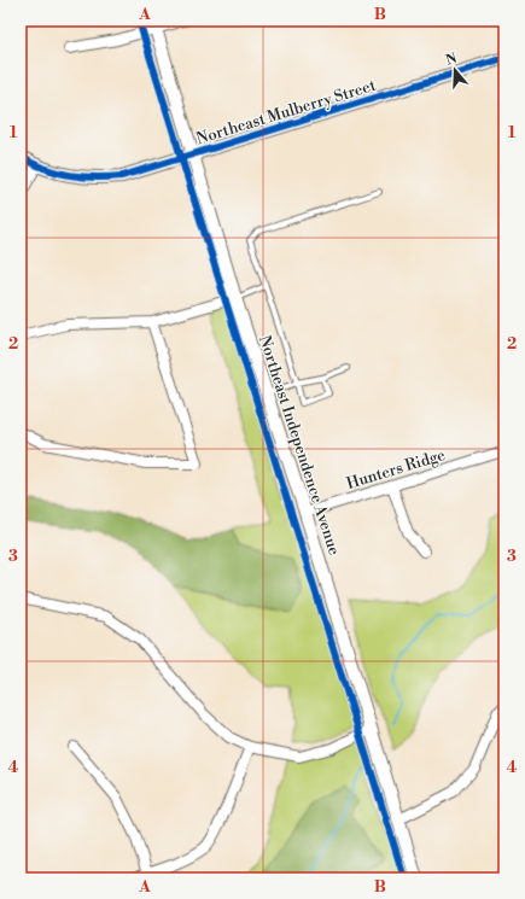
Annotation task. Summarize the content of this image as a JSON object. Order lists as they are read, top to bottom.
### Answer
{
  "streets": {
    "street": ["Northeast Mulberry Street", "Northeast Independence Avenue", "Hunters Ridge"]
  },
  "crossings": [
    ["Northeast Mulberry Street", "Northeast Independence Avenue"],
    ["Northeast Independence Avenue", "Hunters Ridge"]
  ],
  "north": "top",
  "grid": {
    "columns": ["A", "B"],
    "rows": [
      "1",
      "2",
      "3",
      "4"
    ]
  }
}
